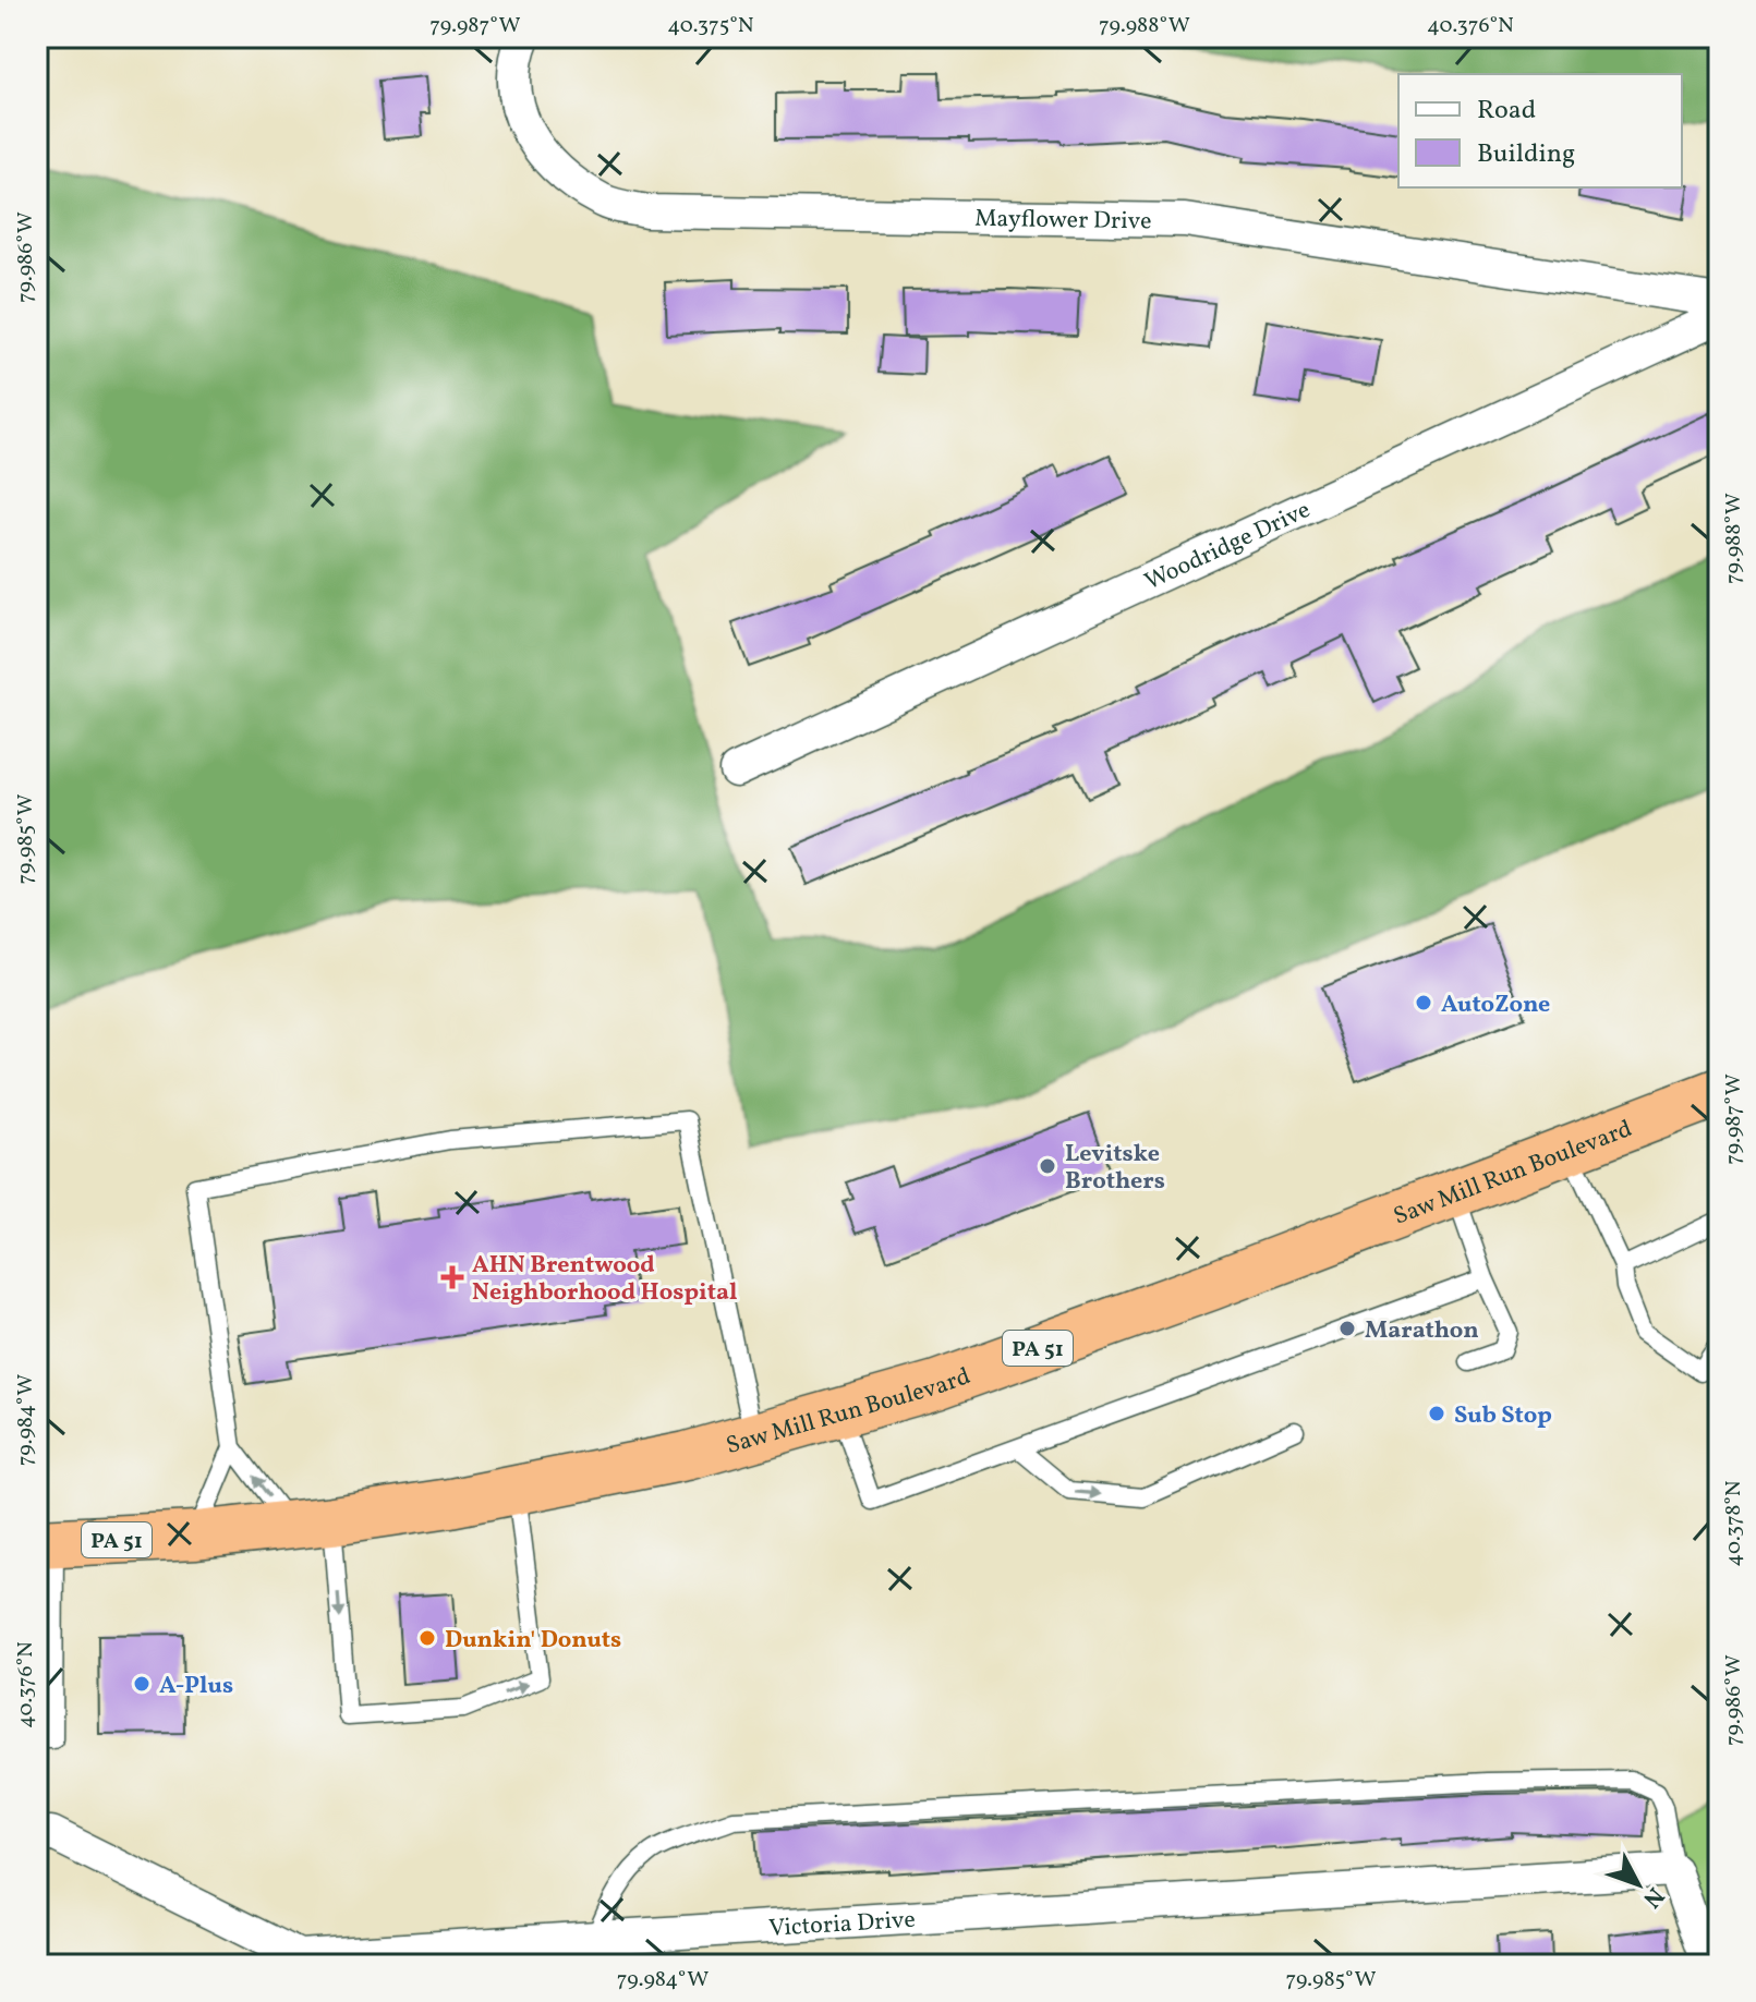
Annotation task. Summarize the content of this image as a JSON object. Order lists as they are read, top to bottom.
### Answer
{
  "streets": {
    "highway": ["Saw Mill Run Boulevard", "PA 51"],
    "street": ["Mayflower Drive", "Woodridge Drive", "Victoria Drive"]
  },
  "places": {
    "other": [
      "AutoZone",
      "Levitske Brothers",
      "Marathon",
      "Sub Stop",
      "Dunkin' Donuts",
      "A-Plus"
    ],
    "health": ["AHN Brentwood Neighborhood Hospital"]
  },
  "legend": ["Road", "Building"],
  "north": "bottom right",
  "coordinates": [
    "79.987°W",
    "40.375°N",
    "79.988°W",
    "40.376°N",
    "79.986°W",
    "79.985°W",
    "79.984°W",
    "40.378°N"
  ]
}
